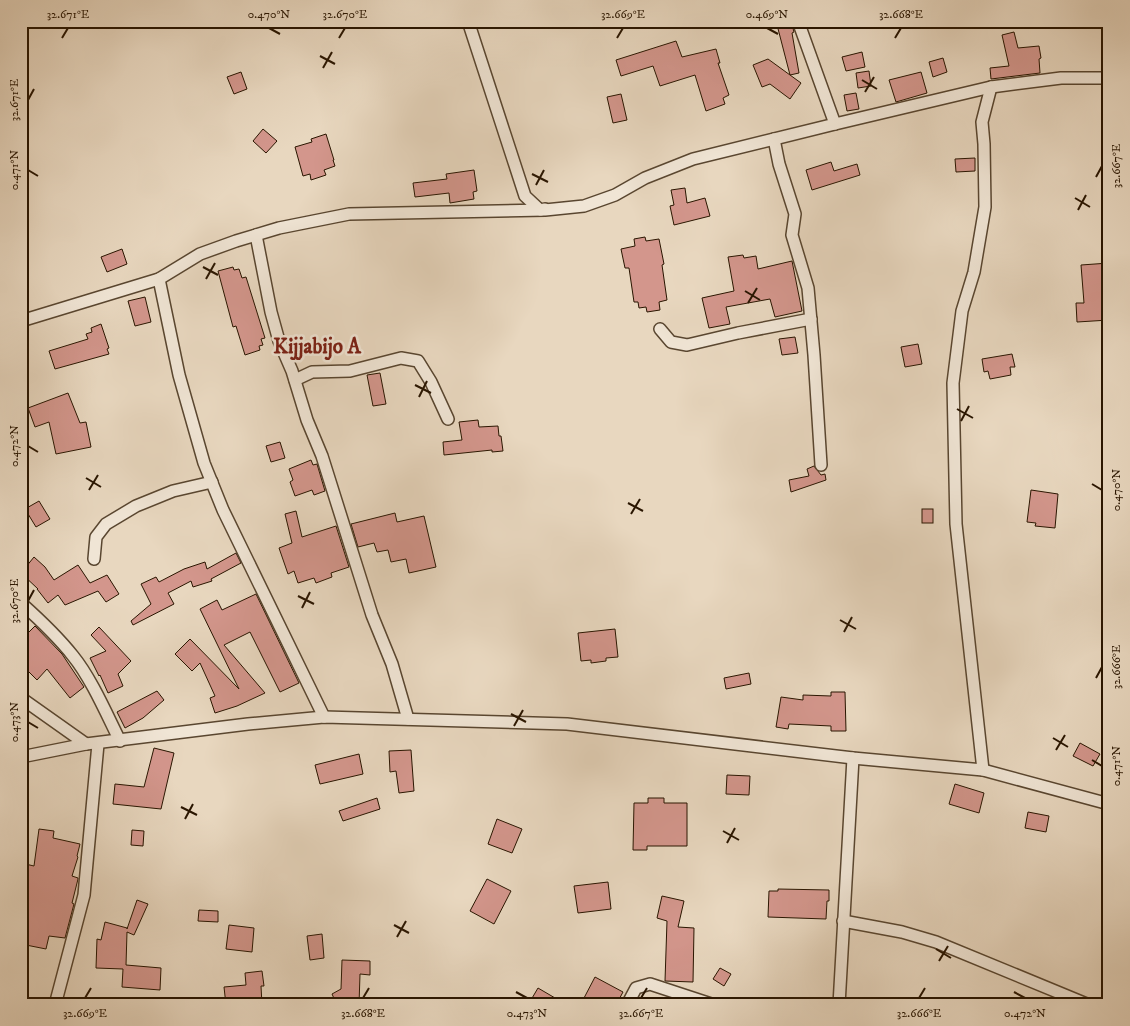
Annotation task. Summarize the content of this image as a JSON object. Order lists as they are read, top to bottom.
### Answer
{
  "districts": ["Kijjabijo A"],
  "coordinates": [
    "32.671°E",
    "0.470°N",
    "32.670°E",
    "32.669°E",
    "0.469°N",
    "32.668°E",
    "32.667°E",
    "0.471°N",
    "0.472°N",
    "32.666°E",
    "0.473°N"
  ]
}
